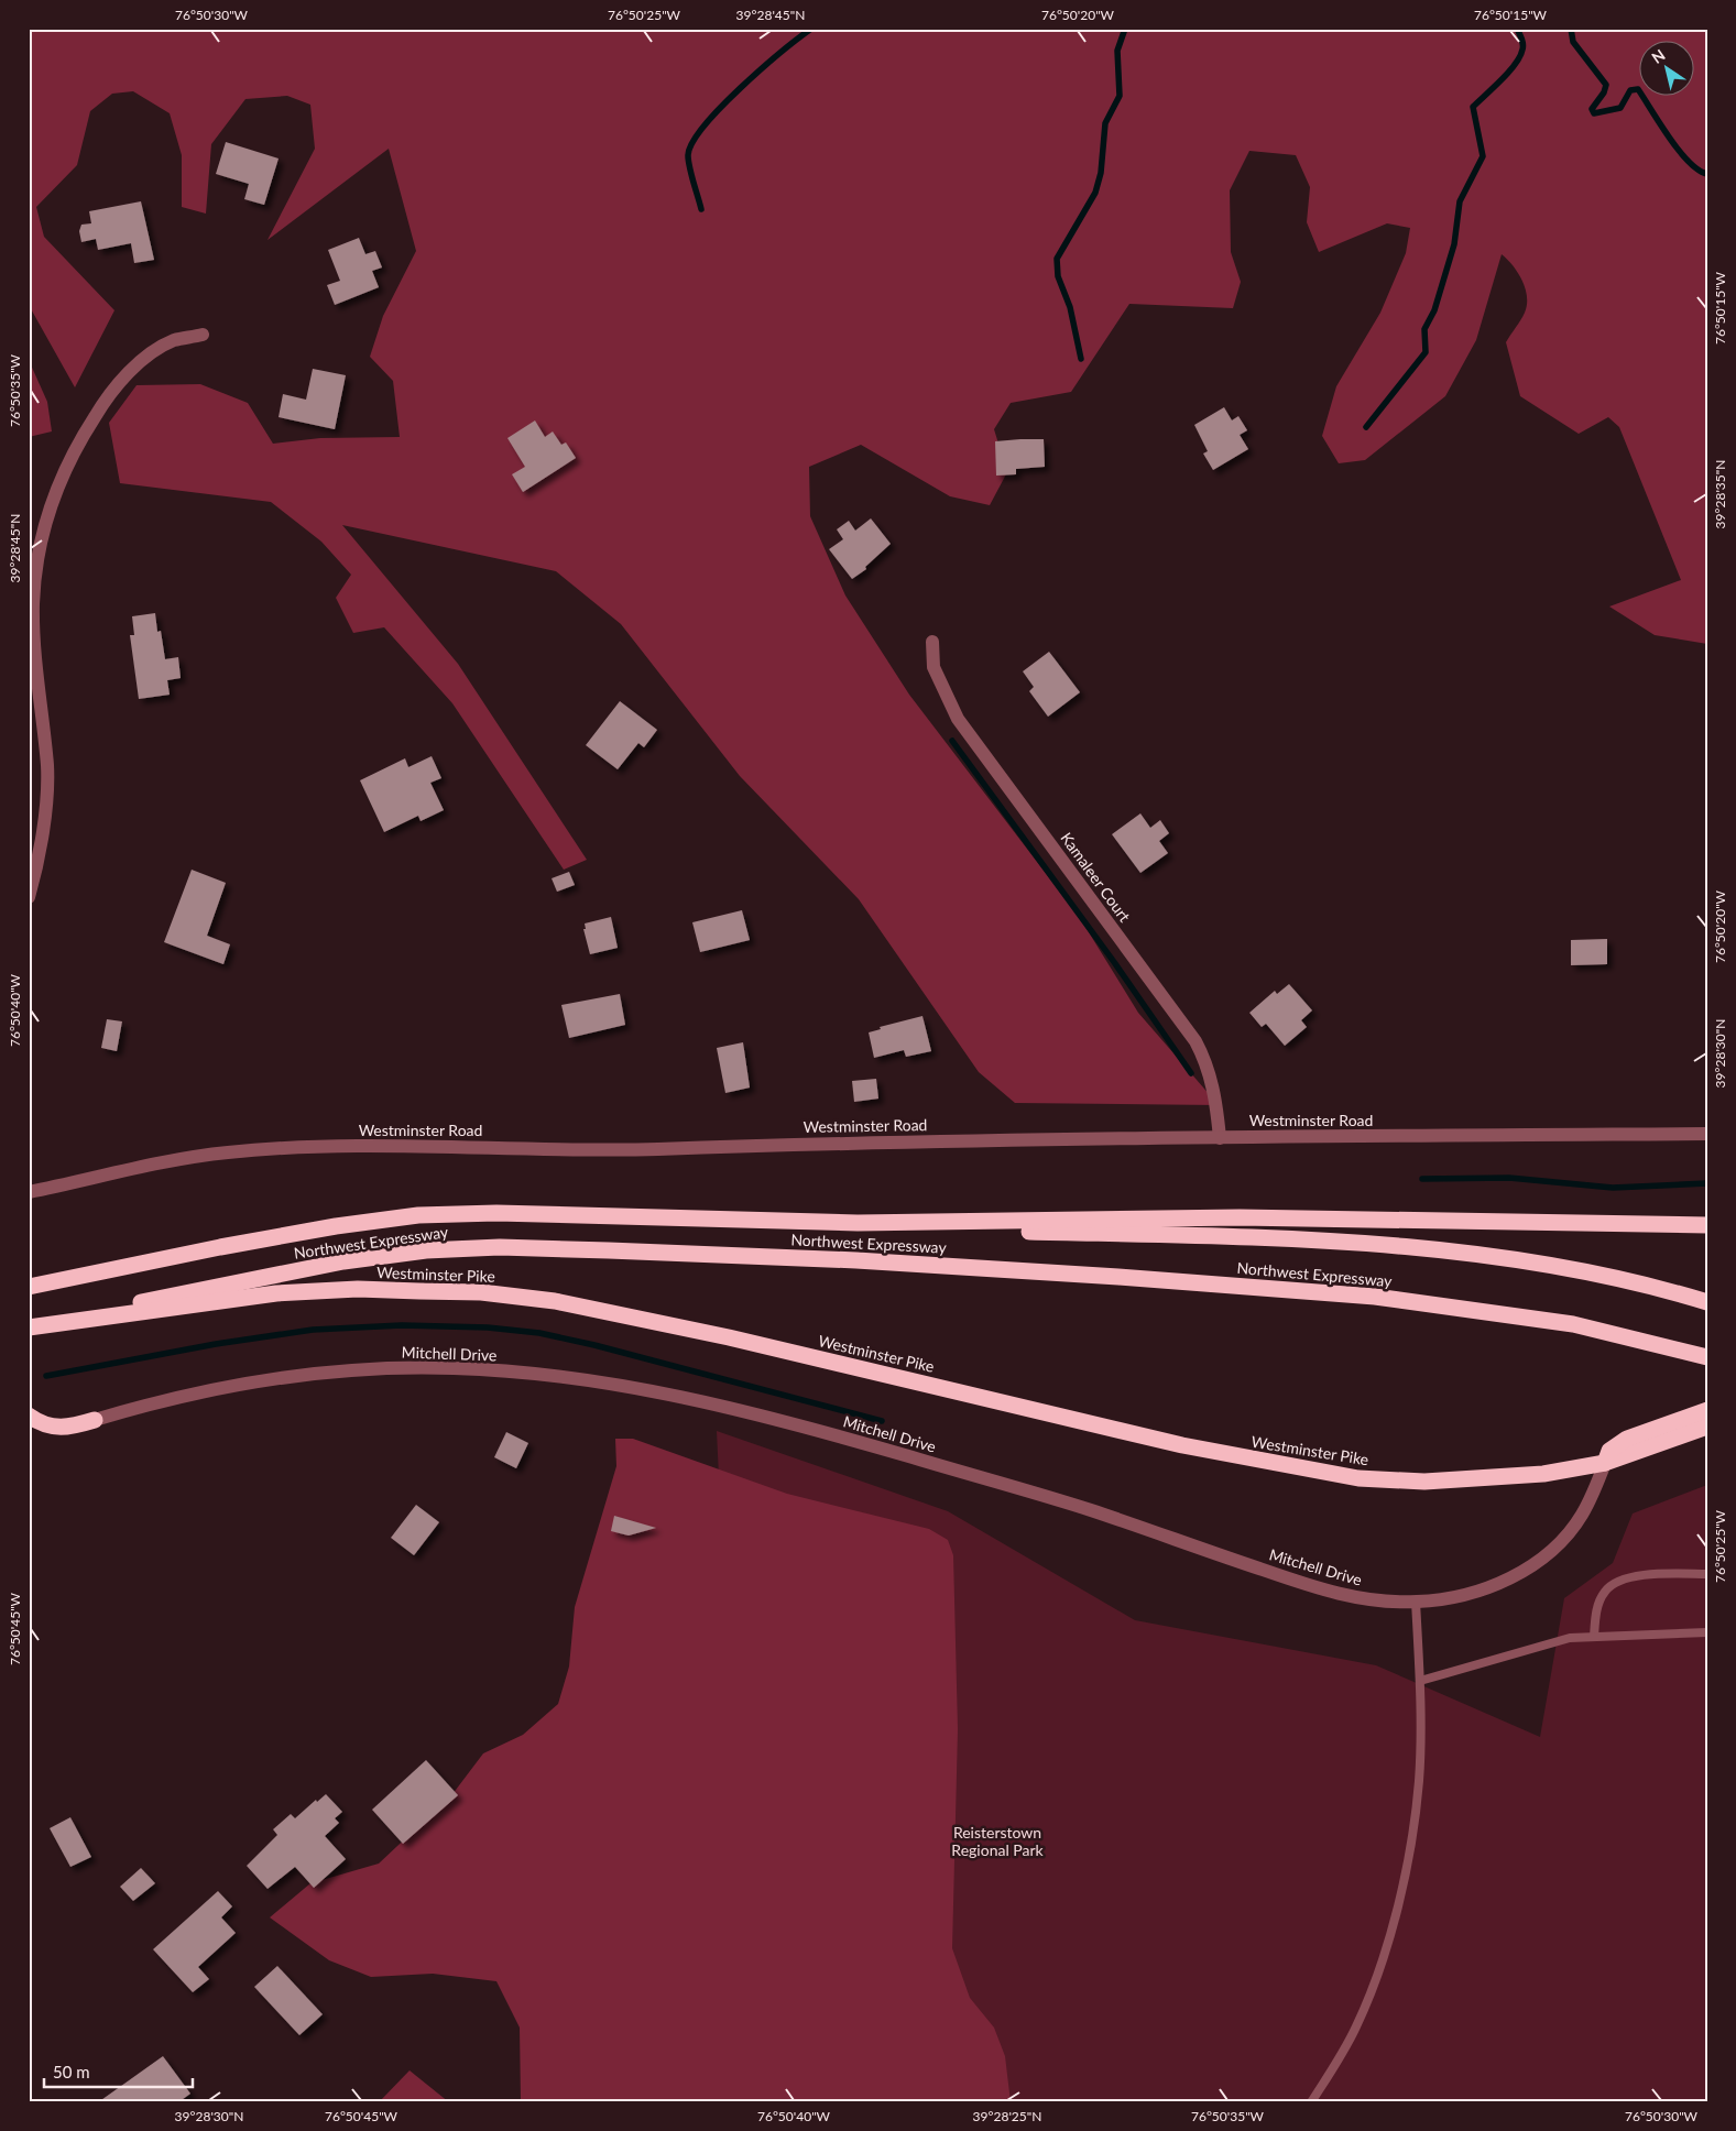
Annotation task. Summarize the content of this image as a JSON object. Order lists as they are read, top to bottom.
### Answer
{
  "streets": {
    "highway": ["Northwest Expressway", "Westminster Pike"],
    "street": ["Kamaleer Court", "Westminster Road", "Mitchell Drive"]
  },
  "crossings": [
    ["Kamaleer Court", "Westminster Road"],
    ["Northwest Expressway", "Westminster Pike"],
    ["Westminster Pike", "Mitchell Drive"]
  ],
  "parks": ["Reisterstown Regional Park"],
  "scale_bar": "50 m",
  "north": "top left",
  "coordinates": [
    "76°50'30\"W",
    "76°50'25\"W",
    "39°28'45\"N",
    "76°50'20\"W",
    "76°50'15\"W",
    "76°50'35\"W",
    "39°28'35\"N",
    "76°50'40\"W",
    "39°28'30\"N",
    "76°50'45\"W",
    "39°28'25\"N"
  ]
}
